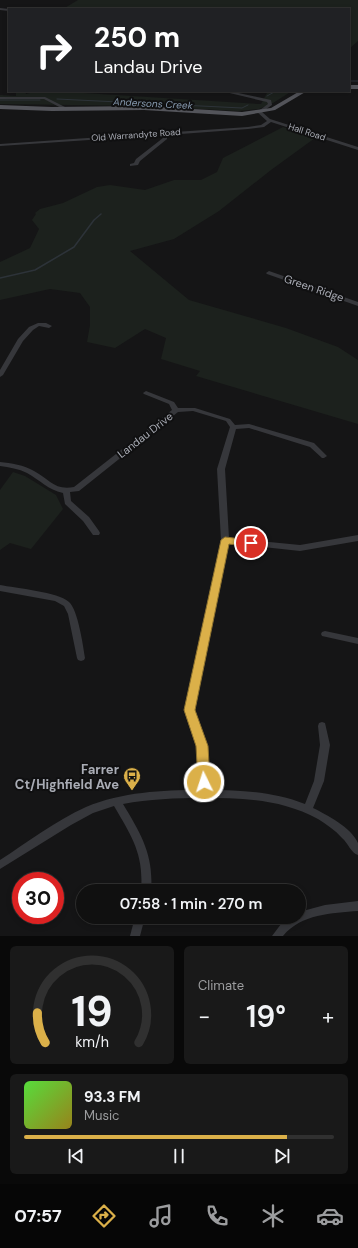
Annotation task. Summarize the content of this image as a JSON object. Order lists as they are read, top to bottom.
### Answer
{
  "streets": {
    "street": [
      "Hall Road",
      "Old Warrandyte Road",
      "Green Ridge",
      "Landau Drive"
    ]
  },
  "crossings": [
    ["Hall Road", "Old Warrandyte Road"]
  ],
  "water": ["Andersons Creek"],
  "places": {
    "bus stop": ["Farrer Ct/Highfield Ave"]
  },
  "page": {
    "turn": ["250 m", "Landau Drive"],
    "limit": "30",
    "trip": "07:58 · 1 min · 270 m",
    "tile": "Climate",
    "heat": ["−", "19°", "+"],
    "song": ["93.3 FM", "Music"],
    "tabs": "07:57",
    "gauge": ["19", "km/h"]
  }
}
